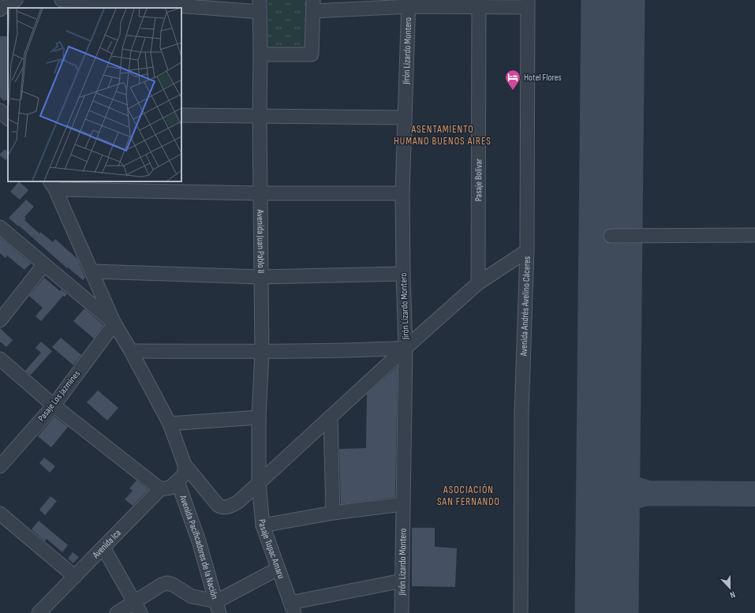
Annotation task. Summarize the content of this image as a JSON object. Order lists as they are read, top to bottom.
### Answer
{
  "streets": {
    "street": [
      "Jirón Lizardo Montero",
      "Pasaje Bolívar",
      "Avenida Juan Pablo II",
      "Avenida Andrés Avelino Cáceres",
      "Pasaje Los Jazmines",
      "Avenida Ica",
      "Avenida Pacificadores de la Nación",
      "Pasaje Tupac Amaru"
    ]
  },
  "crossings": [
    ["Avenida Juan Pablo II", "Pasaje Tupac Amaru"],
    ["Avenida Ica", "Avenida Pacificadores de la Nación"]
  ],
  "districts": ["ASENTAMIENTO HUMANO BUENOS AIRES", "ASOCIACIÓN SAN FERNANDO"],
  "places": {
    "hotel": ["Hotel Flores"]
  },
  "north": "bottom"
}
